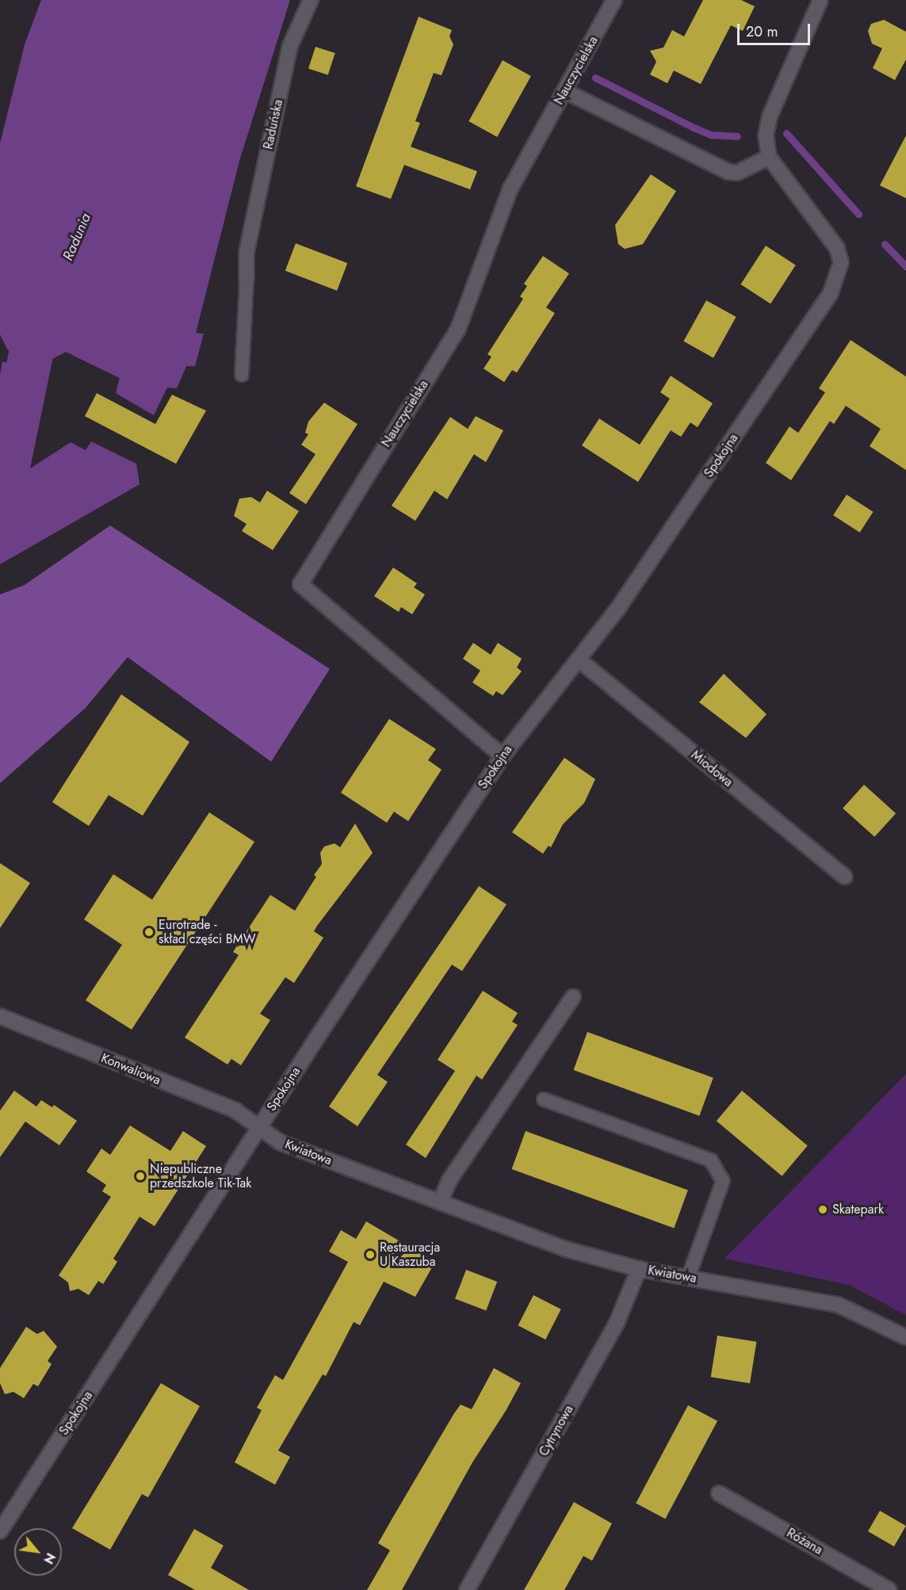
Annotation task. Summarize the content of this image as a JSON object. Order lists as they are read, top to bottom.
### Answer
{
  "streets": {
    "street": [
      "Nauczycielska",
      "Raduńska",
      "Spokojna",
      "Miodowa",
      "Konwaliowa",
      "Kwiatowa",
      "Cytrynowa",
      "Różana"
    ]
  },
  "crossings": [
    ["Nauczycielska", "Spokojna"],
    ["Spokojna", "Miodowa"],
    ["Spokojna", "Konwaliowa"],
    ["Spokojna", "Kwiatowa"],
    ["Konwaliowa", "Kwiatowa"],
    ["Kwiatowa", "Cytrynowa"]
  ],
  "water": ["Radunia"],
  "places": [
    "Eurotrade - skład części BMW",
    "Niepubliczne przedszkole Tik-Tak",
    "Skatepark",
    "Restauracja U Kaszuba"
  ],
  "scale_bar": "20 m",
  "north": "bottom right"
}
